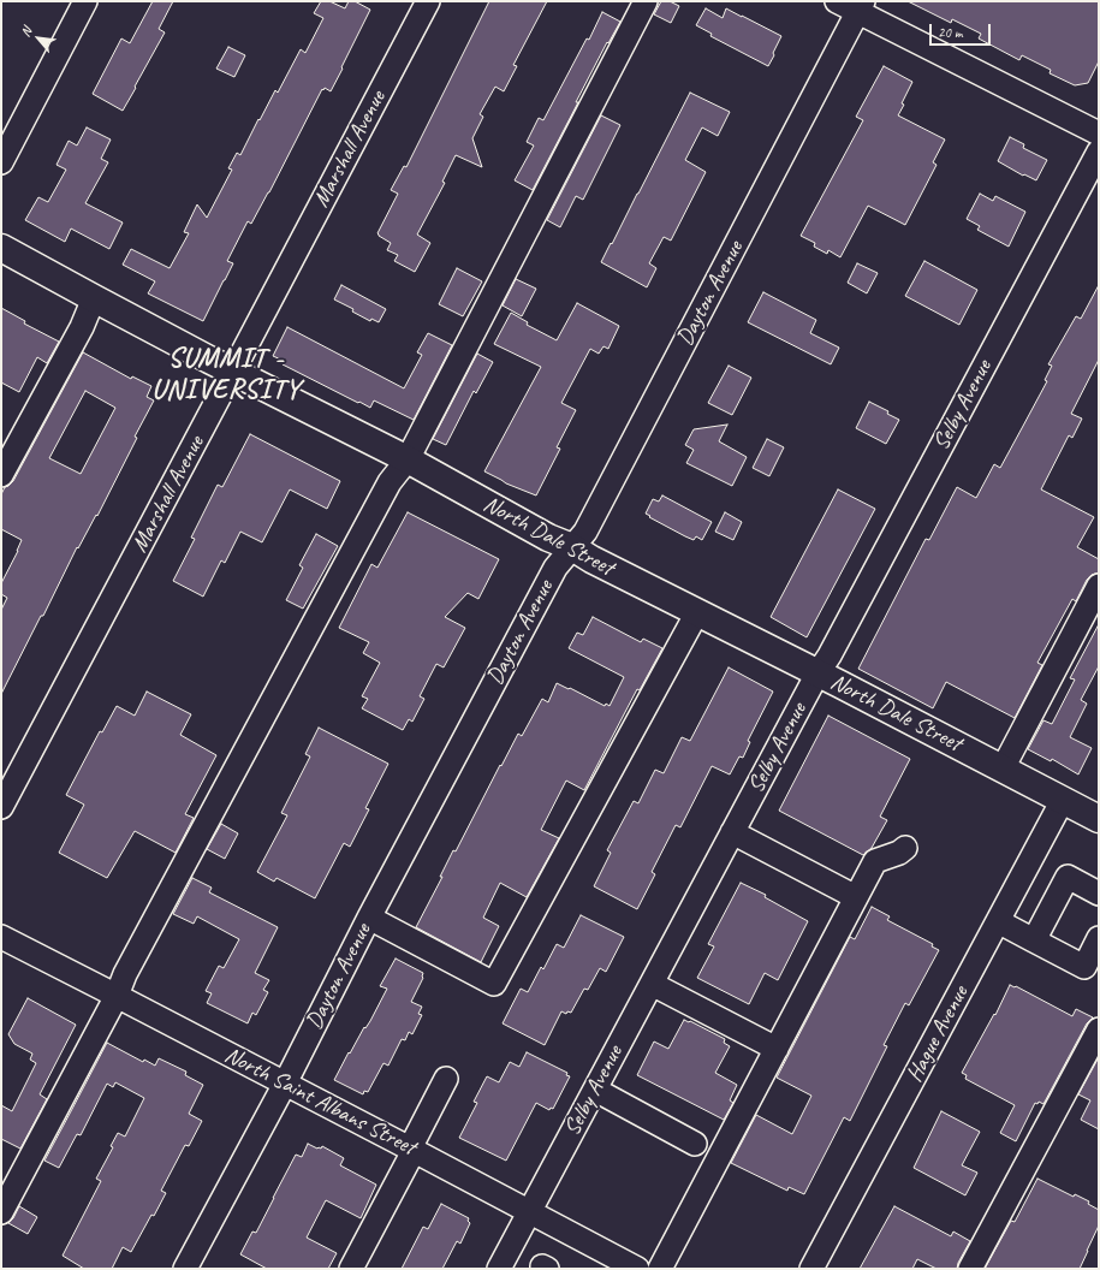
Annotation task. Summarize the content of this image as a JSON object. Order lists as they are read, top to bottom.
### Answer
{
  "streets": {
    "main road": ["North Dale Street"],
    "street": [
      "Marshall Avenue",
      "Dayton Avenue",
      "Selby Avenue",
      "Hague Avenue",
      "North Saint Albans Street"
    ]
  },
  "crossings": [
    ["Marshall Avenue", "North Dale Street"],
    ["Dayton Avenue", "North Dale Street"],
    ["Dayton Avenue", "North Saint Albans Street"],
    ["Selby Avenue", "North Dale Street"],
    ["Selby Avenue", "North Saint Albans Street"],
    ["North Dale Street", "Hague Avenue"]
  ],
  "districts": ["SUMMIT - UNIVERSITY"],
  "scale_bar": "20 m",
  "north": "top left"
}
